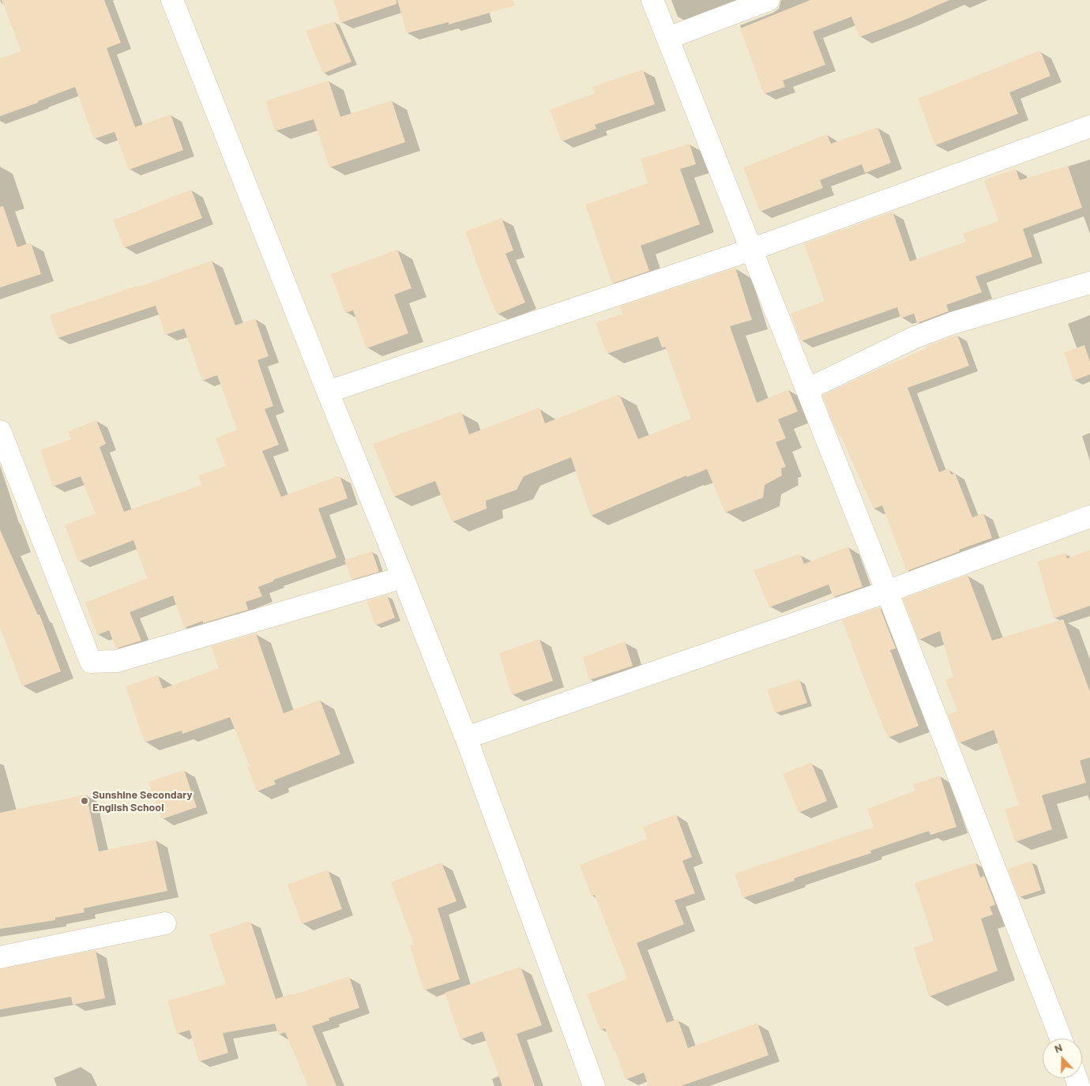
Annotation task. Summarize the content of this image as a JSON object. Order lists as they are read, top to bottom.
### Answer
{
  "places": ["Sunshine Secondary English School"],
  "north": "top"
}
